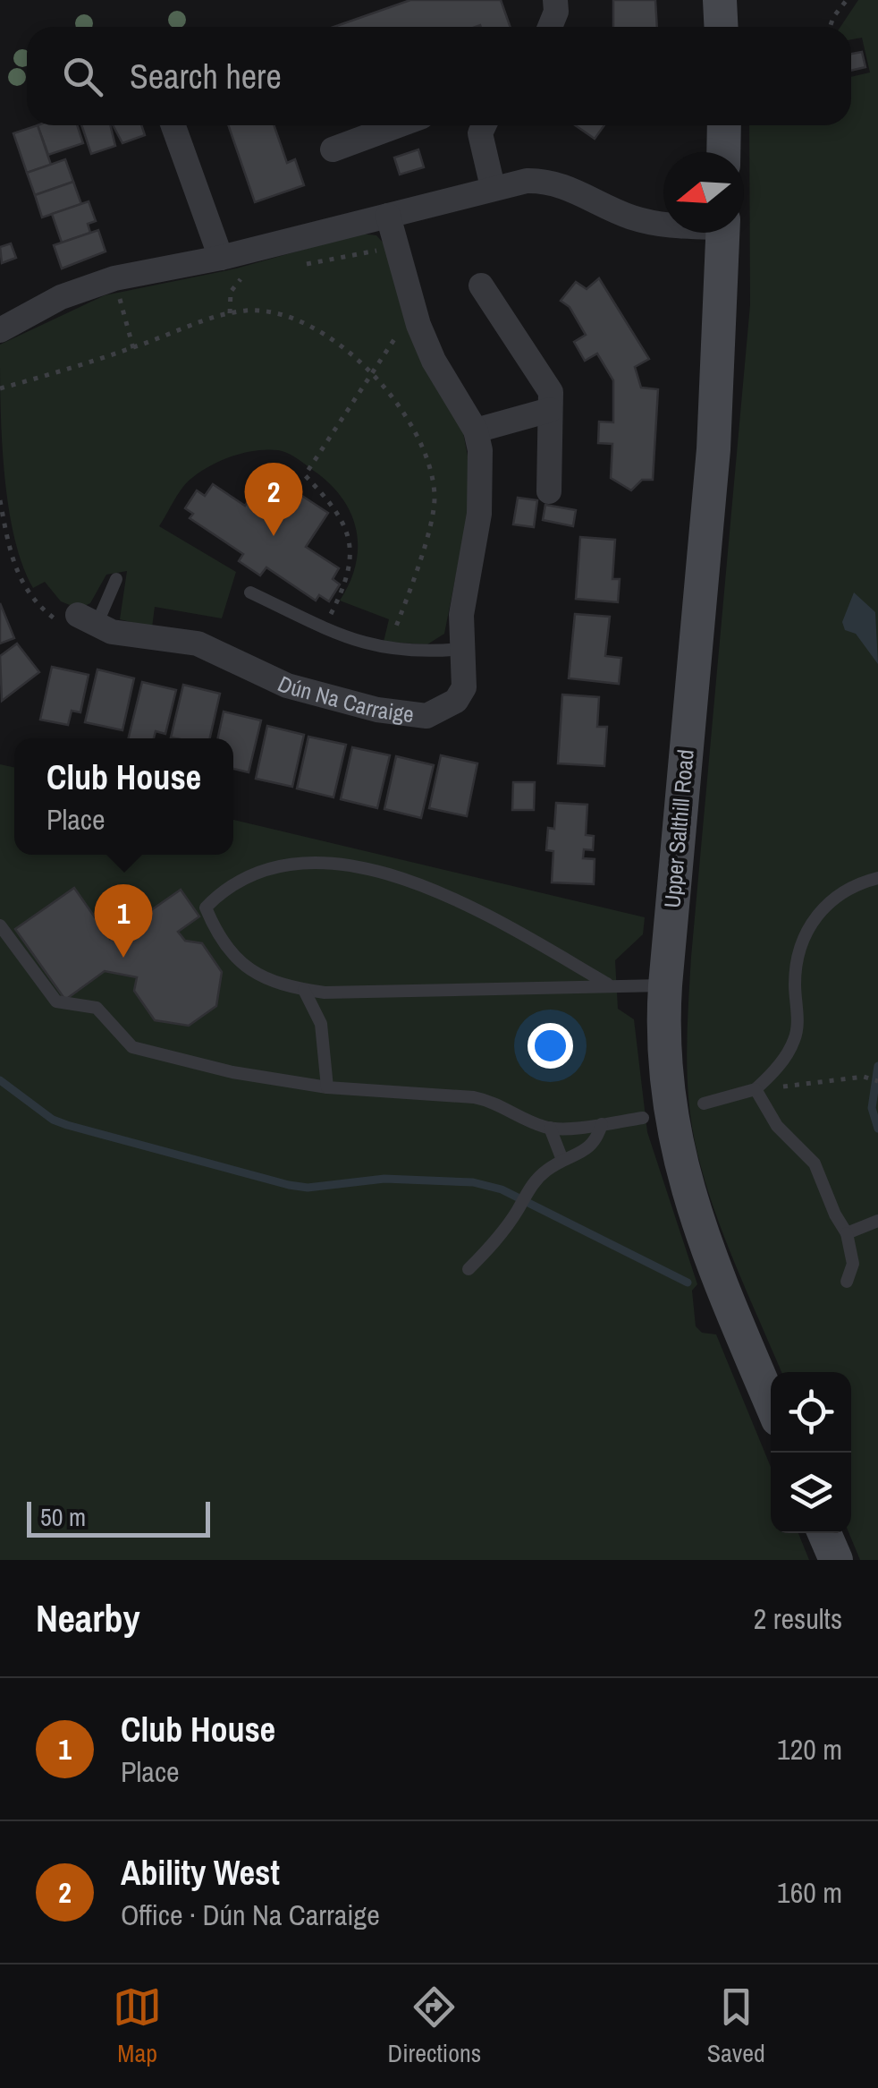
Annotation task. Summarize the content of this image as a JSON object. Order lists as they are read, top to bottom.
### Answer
{
  "streets": {
    "main road": ["Upper Salthill Road"],
    "street": ["Dún Na Carraige"]
  },
  "scale_bar": "50 m",
  "north": "left",
  "page": {
    "search": "Search here",
    "pins": ["2", "1"],
    "popup": ["Club House", "Place"],
    "scale": "50 m",
    "heading": ["Nearby", "2 results"],
    "list": [
      {
        "mark": "1",
        "name": "Club House",
        "note": "Place",
        "value": "120 m"
      },
      {
        "mark": "2",
        "name": "Ability West",
        "note": "Office · Dún Na Carraige",
        "value": "160 m"
      }
    ],
    "nav": ["Map", "Directions", "Saved"]
  }
}
